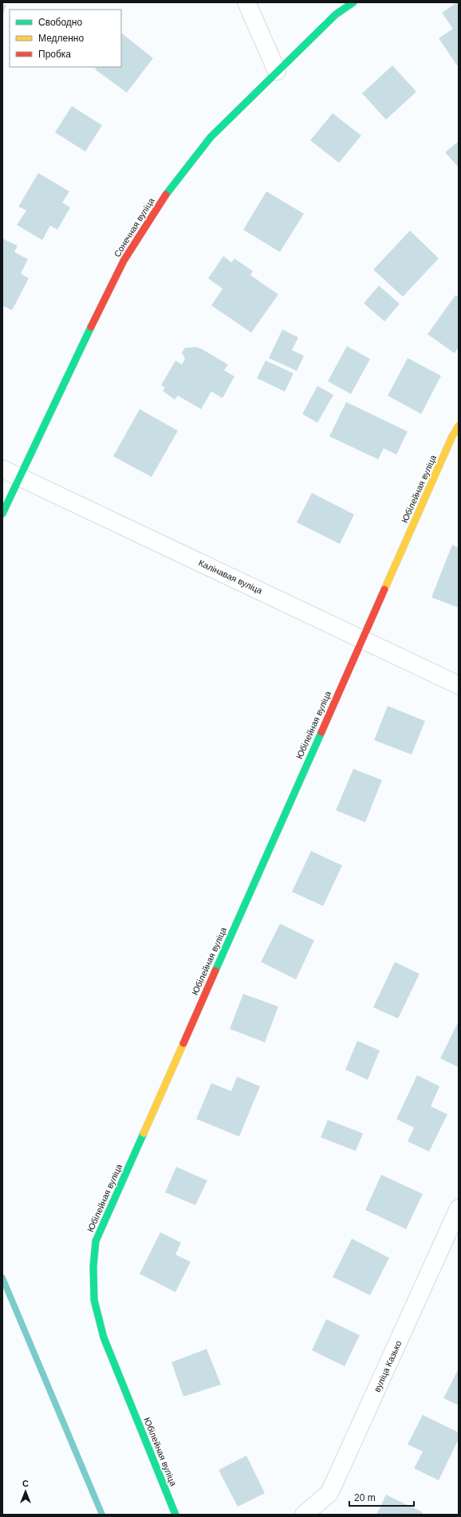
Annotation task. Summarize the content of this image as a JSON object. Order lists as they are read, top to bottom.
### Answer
{
  "streets": {
    "street": [
      "Сонечная вуліца",
      "Юбілейная вуліца",
      "Калінавая вуліца",
      "вуліца Казько"
    ]
  },
  "crossings": [
    ["Сонечная вуліца", "Калінавая вуліца"],
    ["Юбілейная вуліца", "Калінавая вуліца"]
  ],
  "legend": ["Свободно", "Медленно", "Пробка"],
  "scale_bar": "20 m",
  "north": "top"
}
